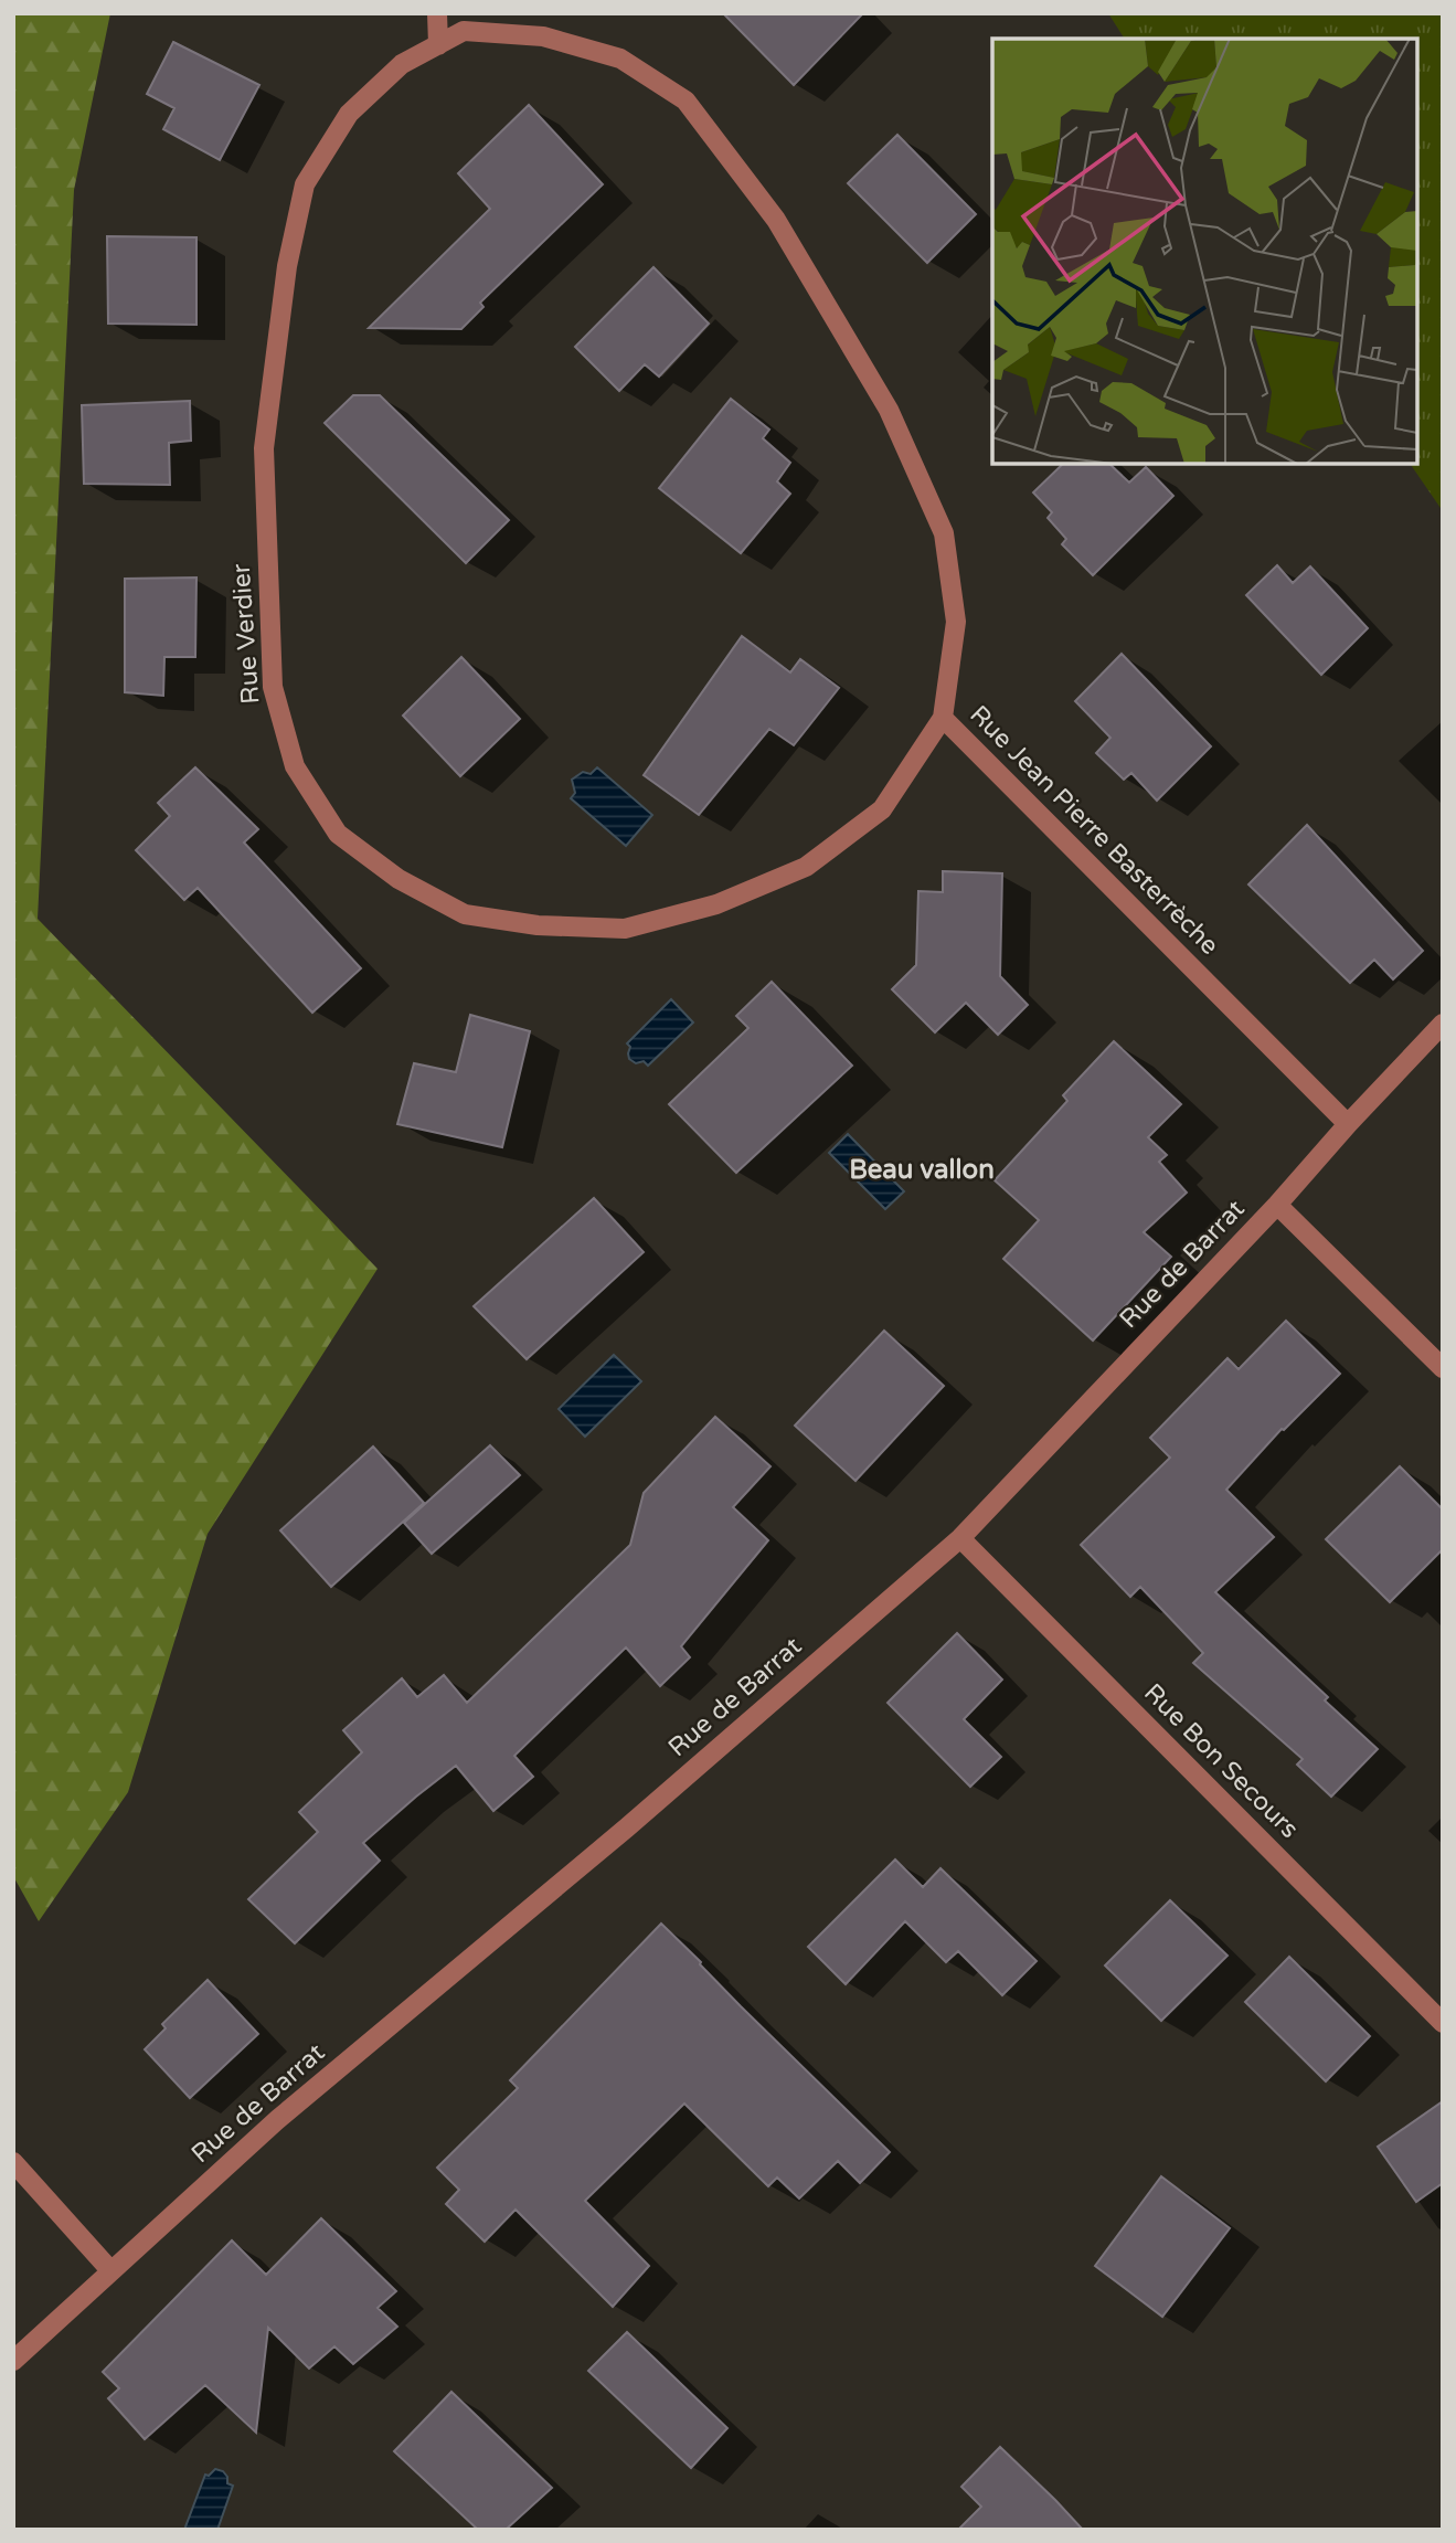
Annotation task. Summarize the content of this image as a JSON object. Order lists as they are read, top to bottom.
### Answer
{
  "streets": {
    "street": [
      "Rue Verdier",
      "Rue Jean Pierre Basterrèche",
      "Rue de Barrat",
      "Rue Bon Secours"
    ]
  },
  "crossings": [
    ["Rue Verdier", "Rue Jean Pierre Basterrèche"],
    ["Rue Jean Pierre Basterrèche", "Rue de Barrat"],
    ["Rue de Barrat", "Rue Bon Secours"]
  ],
  "districts": ["Beau vallon"]
}
